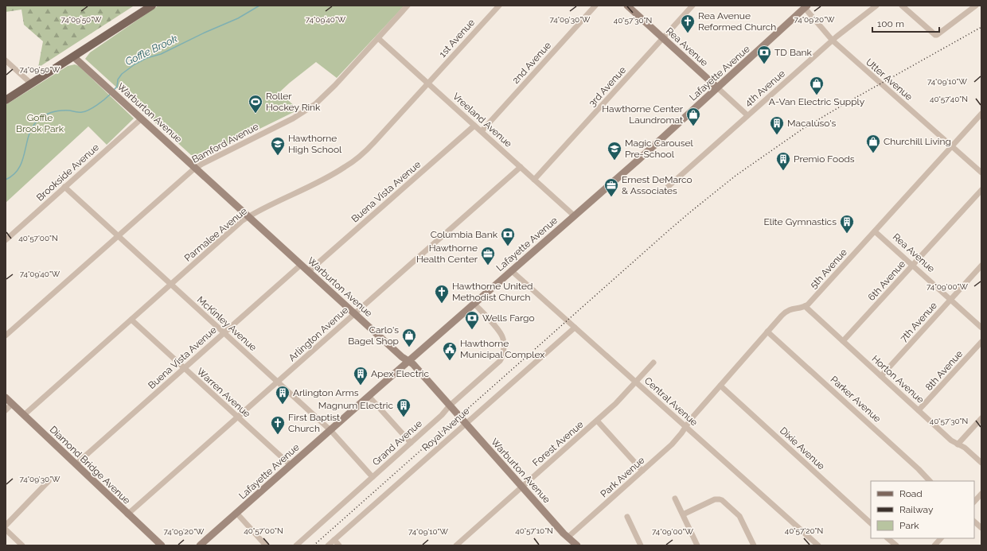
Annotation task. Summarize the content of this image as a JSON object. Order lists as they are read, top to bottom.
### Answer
{
  "streets": {
    "street": [
      "1st Avenue",
      "Rea Avenue",
      "2nd Avenue",
      "Lafayette Avenue",
      "Utter Avenue",
      "3rd Avenue",
      "4th Avenue",
      "Warburton Avenue",
      "Vreeland Avenue",
      "Bamford Avenue",
      "Brookside Avenue",
      "Buena Vista Avenue",
      "Parmalee Avenue",
      "5th Avenue",
      "6th Avenue",
      "7th Avenue",
      "McKinley Avenue",
      "Arlington Avenue",
      "8th Avenue",
      "Horton Avenue",
      "Warren Avenue",
      "Parker Avenue",
      "Central Avenue",
      "Royal Avenue",
      "Grand Avenue",
      "Forest Avenue",
      "Dixie Avenue",
      "Diamond Bridge Avenue",
      "Park Avenue"
    ]
  },
  "crossings": [
    ["1st Avenue", "Vreeland Avenue"],
    ["1st Avenue", "Parmalee Avenue"],
    ["Rea Avenue", "Lafayette Avenue"],
    ["Rea Avenue", "3rd Avenue"],
    ["Rea Avenue", "4th Avenue"],
    ["Rea Avenue", "5th Avenue"],
    ["Rea Avenue", "6th Avenue"],
    ["Rea Avenue", "7th Avenue"],
    ["2nd Avenue", "Vreeland Avenue"],
    ["Lafayette Avenue", "Utter Avenue"],
    ["Lafayette Avenue", "Warburton Avenue"],
    ["Lafayette Avenue", "Vreeland Avenue"],
    ["Lafayette Avenue", "McKinley Avenue"],
    ["Lafayette Avenue", "Warren Avenue"],
    ["Lafayette Avenue", "Central Avenue"],
    ["Lafayette Avenue", "Grand Avenue"],
    ["Utter Avenue", "4th Avenue"],
    ["Utter Avenue", "5th Avenue"],
    ["3rd Avenue", "Vreeland Avenue"],
    ["Warburton Avenue", "Bamford Avenue"],
    ["Warburton Avenue", "Brookside Avenue"],
    ["Warburton Avenue", "Buena Vista Avenue"],
    ["Warburton Avenue", "Parmalee Avenue"],
    ["Warburton Avenue", "Arlington Avenue"],
    ["Warburton Avenue", "Royal Avenue"],
    ["Warburton Avenue", "Grand Avenue"],
    ["Warburton Avenue", "Forest Avenue"],
    ["Warburton Avenue", "Park Avenue"],
    ["Vreeland Avenue", "Bamford Avenue"],
    ["Vreeland Avenue", "Buena Vista Avenue"],
    ["Vreeland Avenue", "Parmalee Avenue"],
    ["Vreeland Avenue", "Arlington Avenue"],
    ["Bamford Avenue", "McKinley Avenue"],
    ["Brookside Avenue", "McKinley Avenue"],
    ["Buena Vista Avenue", "McKinley Avenue"],
    ["Buena Vista Avenue", "Warren Avenue"],
    ["Buena Vista Avenue", "Diamond Bridge Avenue"],
    ["Parmalee Avenue", "McKinley Avenue"],
    ["Parmalee Avenue", "Warren Avenue"],
    ["Parmalee Avenue", "Diamond Bridge Avenue"],
    ["5th Avenue", "Horton Avenue"],
    ["6th Avenue", "Horton Avenue"],
    ["7th Avenue", "Horton Avenue"],
    ["McKinley Avenue", "Arlington Avenue"],
    ["McKinley Avenue", "Grand Avenue"],
    ["Arlington Avenue", "Warren Avenue"],
    ["Arlington Avenue", "Diamond Bridge Avenue"],
    ["8th Avenue", "Horton Avenue"],
    ["Central Avenue", "Royal Avenue"],
    ["Central Avenue", "Forest Avenue"],
    ["Central Avenue", "Park Avenue"]
  ],
  "water": ["Goffle Brook"],
  "parks": ["Goffle Brook Park"],
  "places": {
    "church": ["Rea Avenue Reformed Church", "Hawthorne United Methodist Church", "First Baptist Church"],
    "bank": ["TD Bank", "Columbia Bank", "Wells Fargo"],
    "shop": [
      "A-Van Electric Supply",
      "Hawthorne Center Laundromat",
      "Churchill Living",
      "Carlo's Bagel Shop"
    ],
    "sports": ["Roller Hockey Rink"],
    "building": [
      "Macaluso's",
      "Premio Foods",
      "Elite Gymnastics",
      "Apex Electric",
      "Arlington Arms",
      "Magnum Electric"
    ],
    "school or university": ["Hawthorne High School", "Magic Carousel Pre-School"],
    "office": ["Ernest DeMarco & Associates", "Hawthorne Health Center"],
    "public building": ["Hawthorne Municipal Complex"]
  },
  "legend": ["Road", "Railway", "Park"],
  "scale_bar": "100 m",
  "coordinates": [
    "74°09'50\"W",
    "74°09'40\"W",
    "74°09'30\"W",
    "74°09'20\"W",
    "40°57'30\"N",
    "74°09'10\"W",
    "40°57'40\"N",
    "40°57'00\"N",
    "74°09'00\"W",
    "40°57'10\"N",
    "40°57'20\"N"
  ]
}
